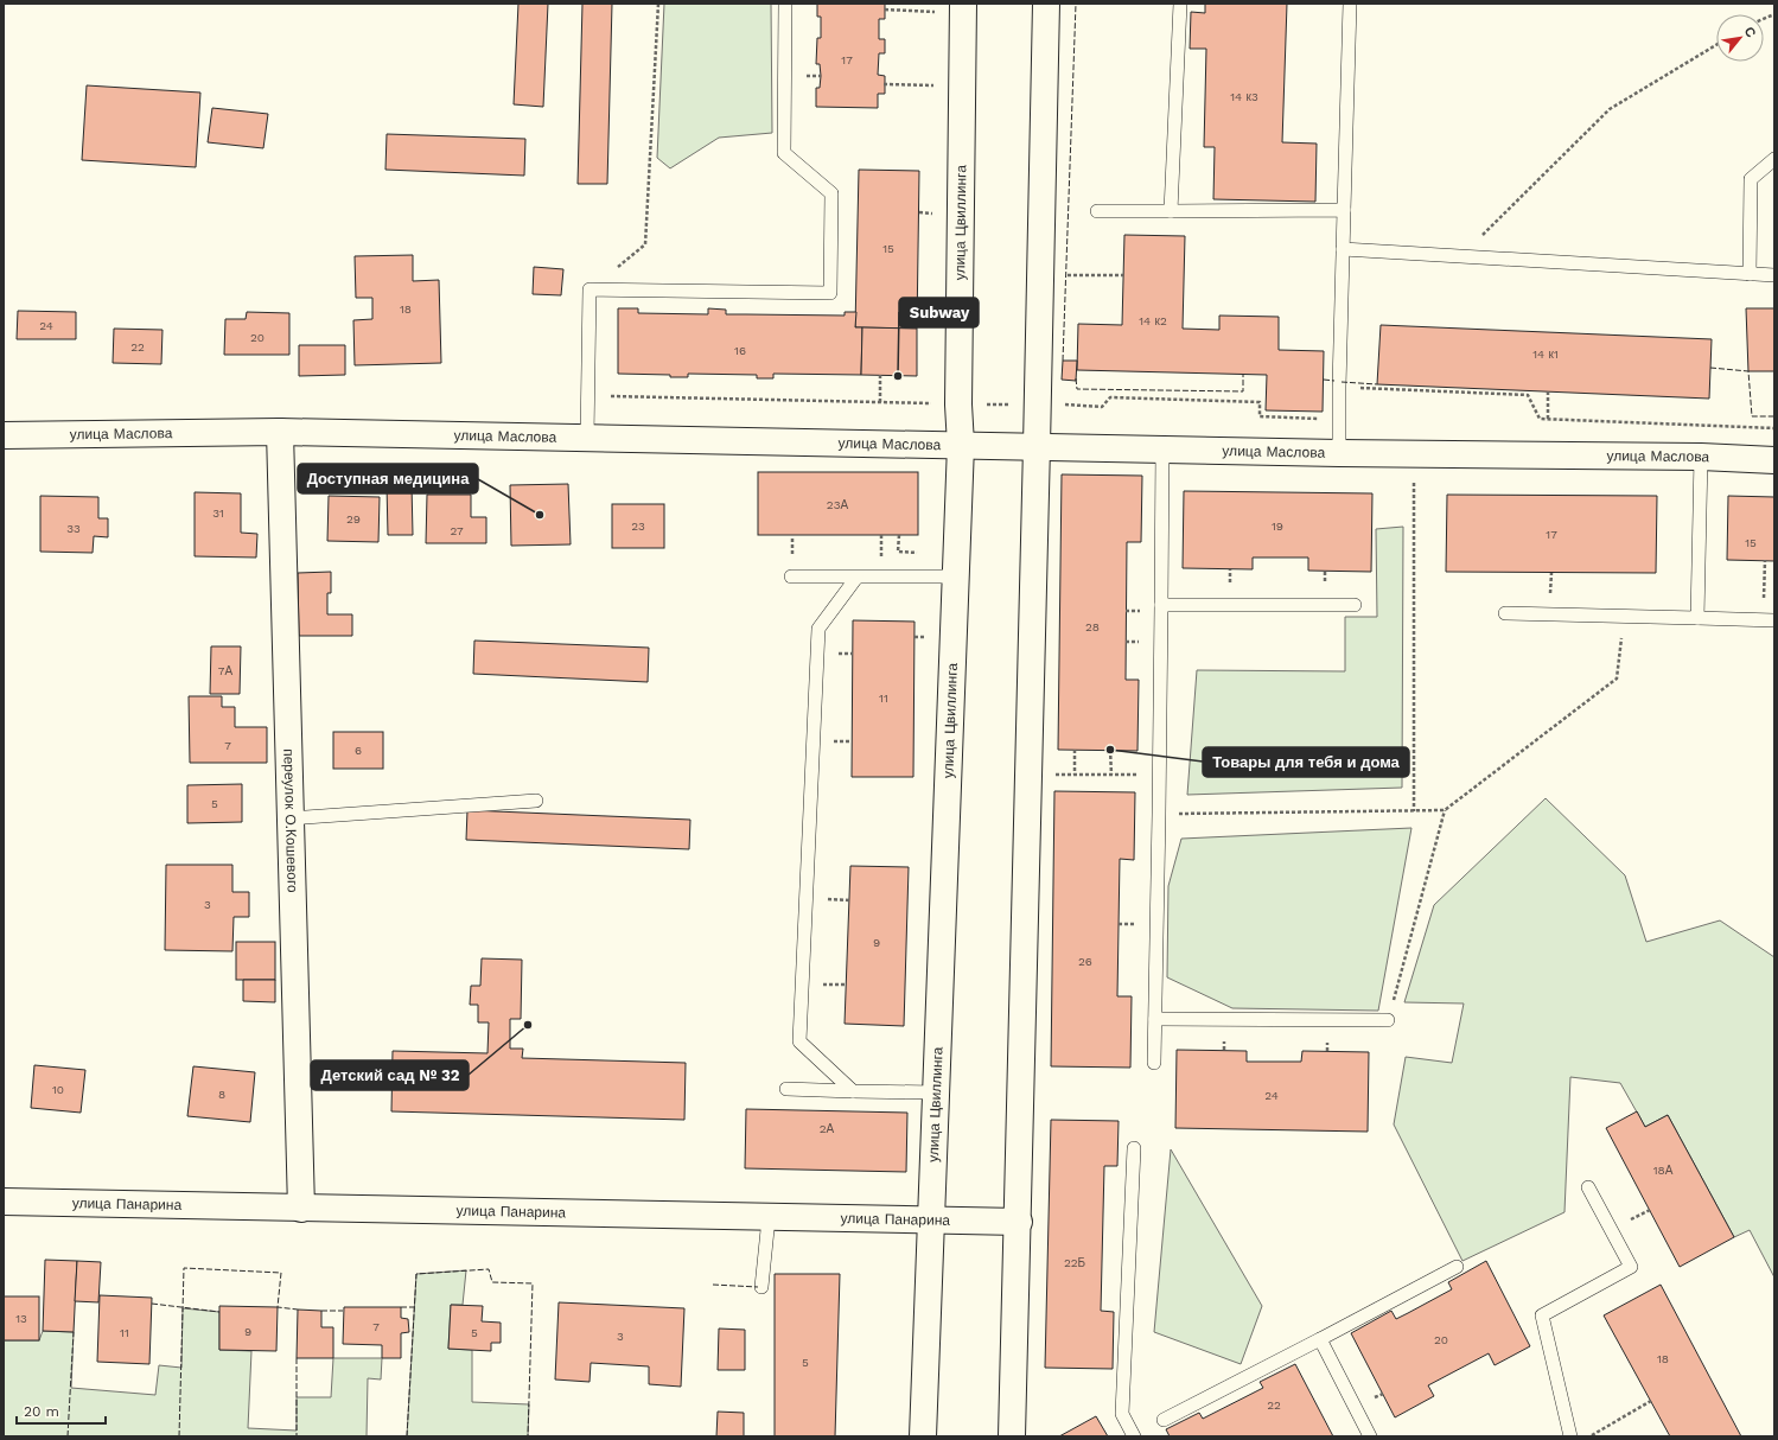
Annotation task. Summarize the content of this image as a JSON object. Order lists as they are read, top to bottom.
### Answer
{
  "streets": {
    "street": [
      "улица Цвиллинга",
      "улица Маслова",
      "переулок О.Кошевого",
      "улица Панарина"
    ]
  },
  "crossings": [
    ["улица Цвиллинга", "улица Маслова"],
    ["улица Цвиллинга", "улица Панарина"],
    ["улица Маслова", "переулок О.Кошевого"],
    ["переулок О.Кошевого", "улица Панарина"]
  ],
  "places": [
    "Subway",
    "Доступная медицина",
    "Товары для тебя и дома",
    "Детский сад № 32"
  ],
  "house_numbers": [
    "17",
    "14 к3",
    "15",
    "18",
    "14 к2",
    "24",
    "20",
    "22",
    "16",
    "14 к1",
    "23А",
    "31",
    "29",
    "23",
    "19",
    "33",
    "27",
    "17",
    "15",
    "28",
    "7А",
    "11",
    "7",
    "6",
    "5",
    "3",
    "9",
    "26",
    "10",
    "8",
    "24",
    "2А",
    "18А",
    "22Б",
    "13",
    "7",
    "9",
    "11",
    "5",
    "3",
    "20",
    "18",
    "5",
    "22"
  ],
  "scale_bar": "20 m",
  "north": "top right"
}
